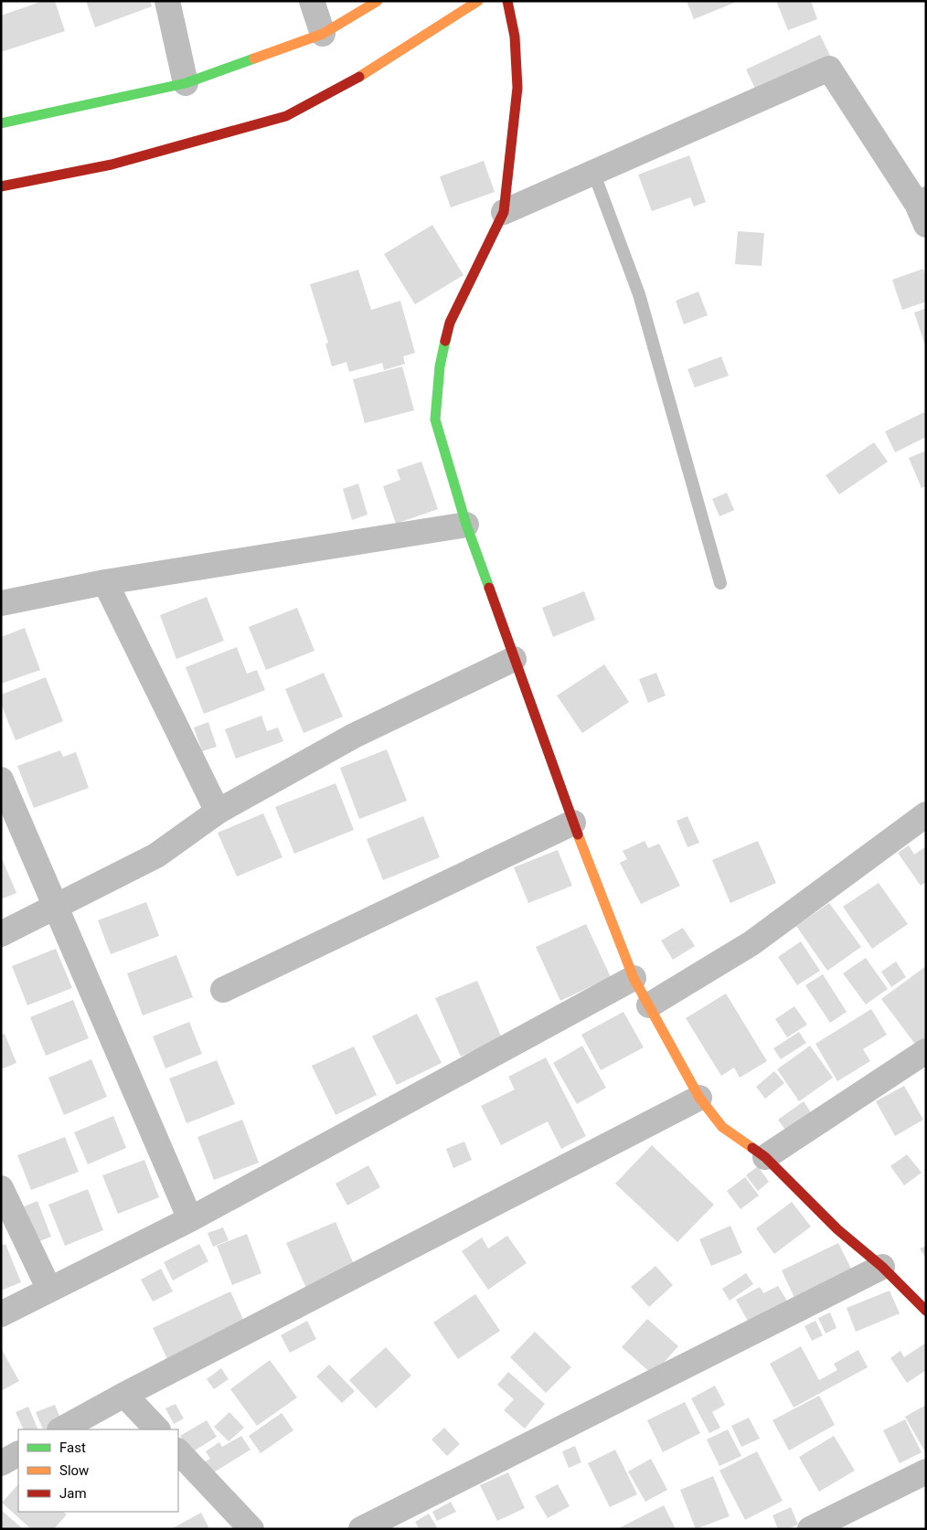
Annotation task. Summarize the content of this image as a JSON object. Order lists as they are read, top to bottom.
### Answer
{
  "legend": ["Fast", "Slow", "Jam"]
}
